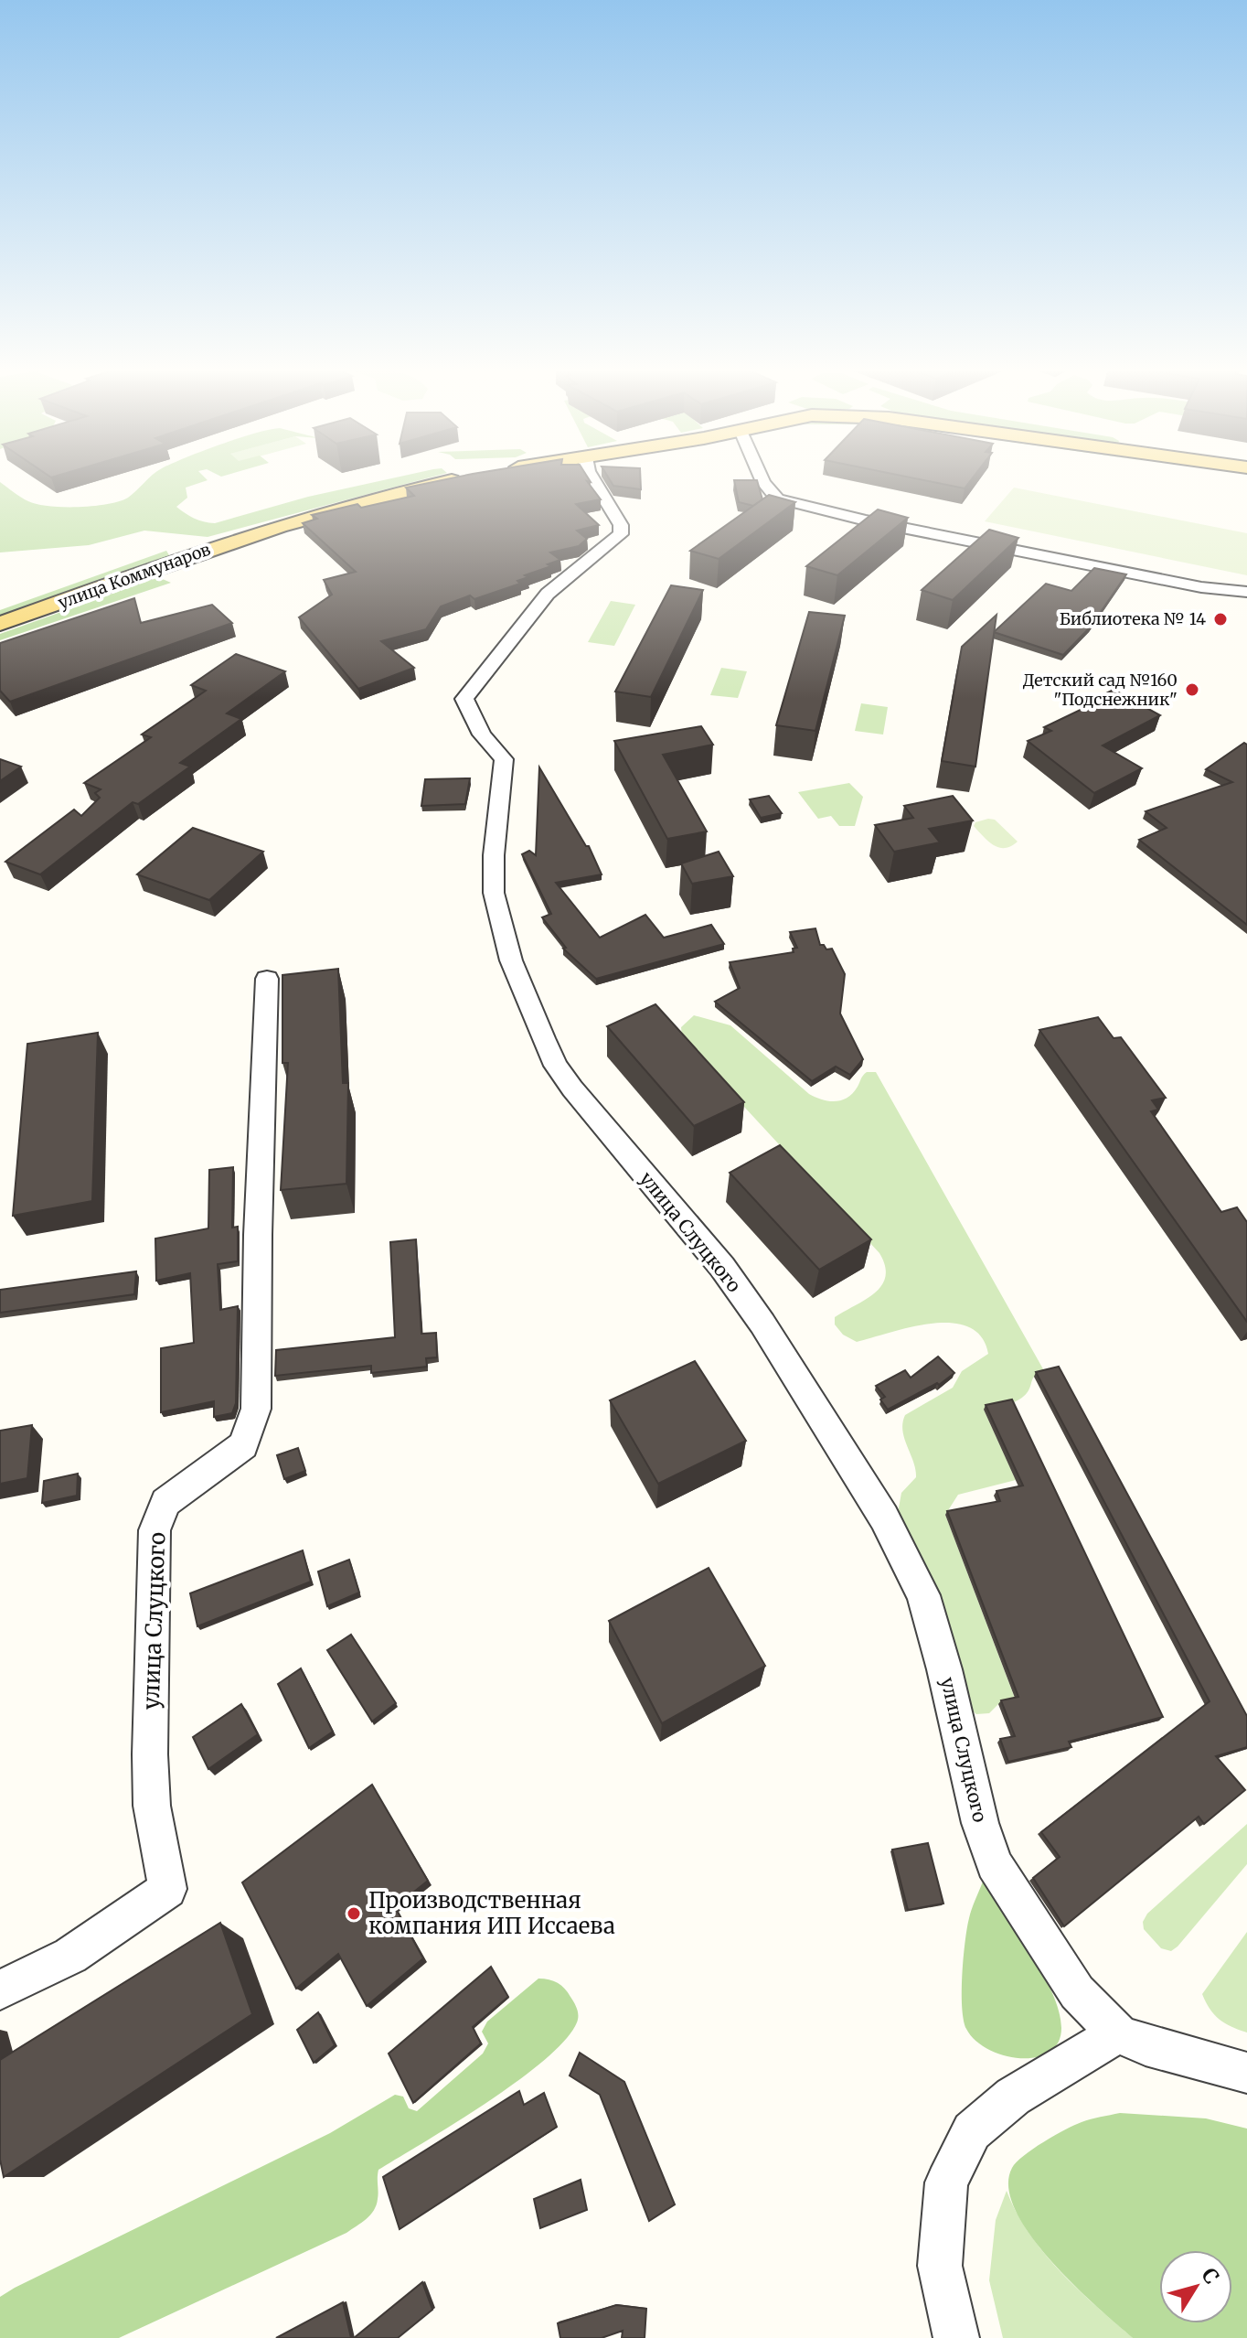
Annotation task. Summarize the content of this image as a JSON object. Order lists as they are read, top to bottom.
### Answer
{
  "streets": {
    "main road": ["улица Коммунаров"],
    "street": ["улица Слуцкого"]
  },
  "places": ["Библиотека № 14", "Детский сад №160 \"Подснежник\"", "Производственная компания ИП Иссаева"],
  "north": "top right"
}
